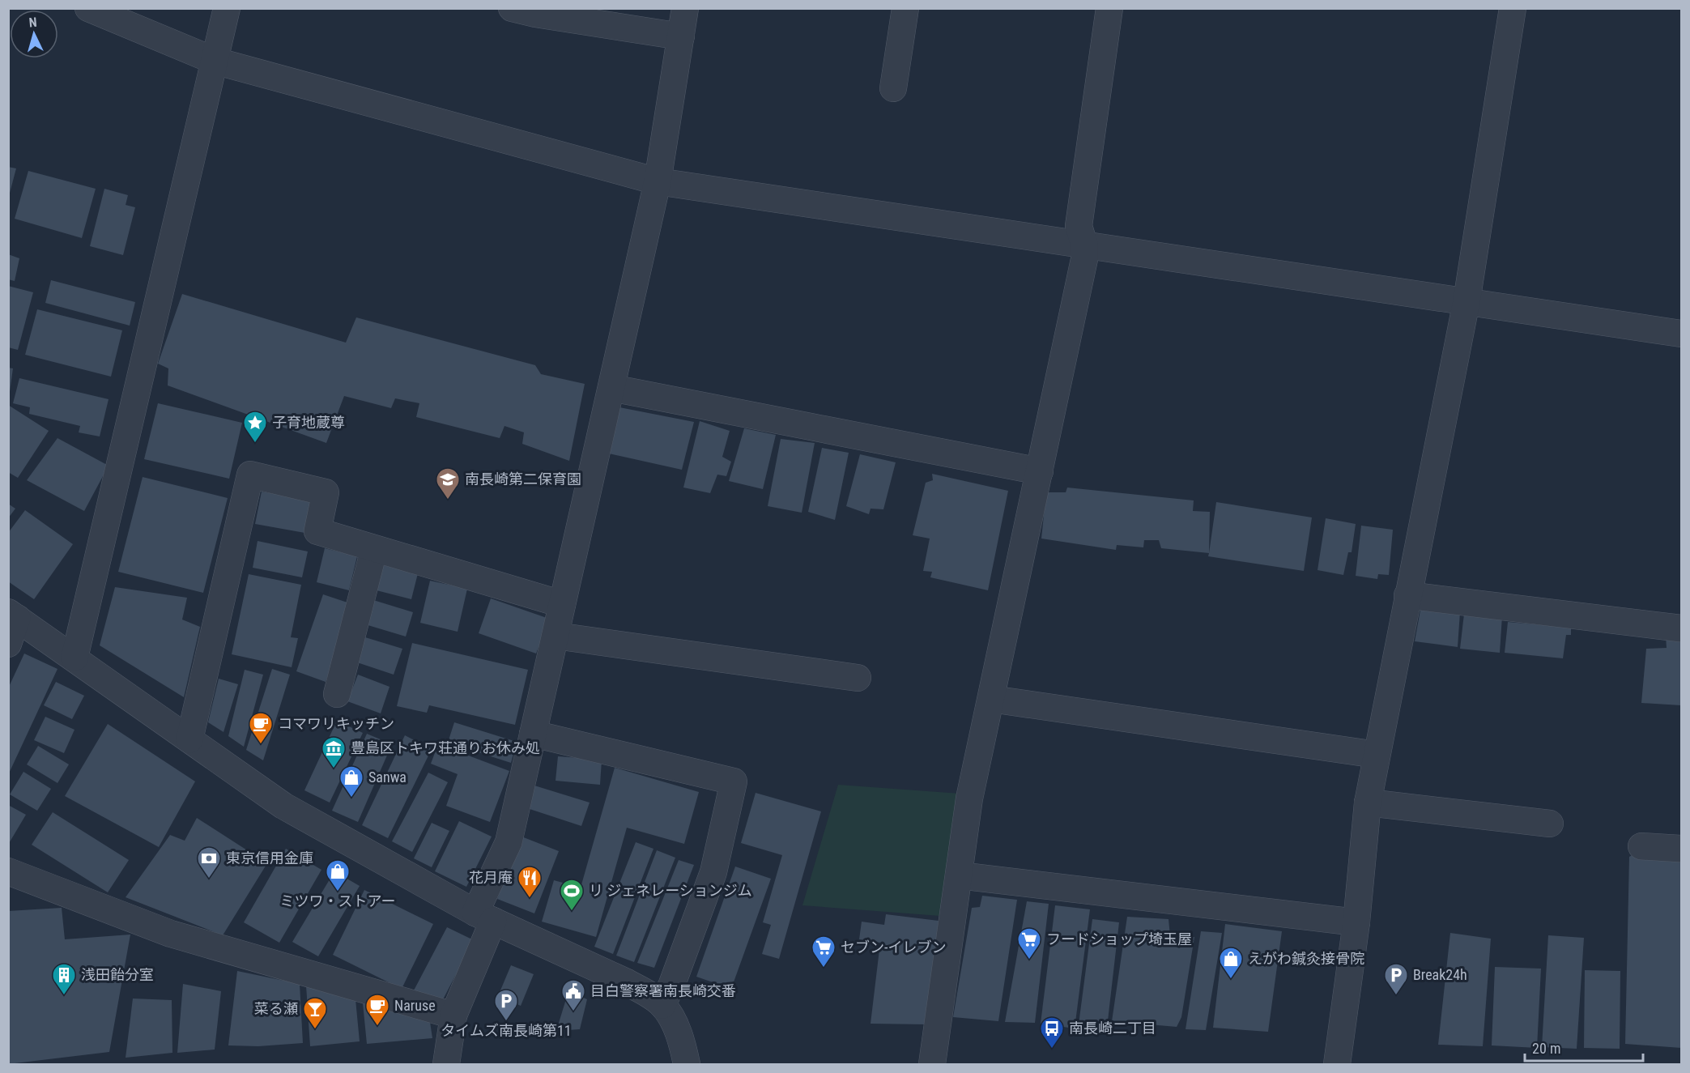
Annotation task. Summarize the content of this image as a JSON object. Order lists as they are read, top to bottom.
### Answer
{
  "places": {
    "place": ["子育地蔵尊"],
    "school or university": ["南長崎第二保育園"],
    "cafe": ["コマワリキッチン", "Naruse"],
    "museum": ["豊島区トキワ荘通りお休み処"],
    "shop": ["Sanwa", "ミツワ・ストアー", "えがわ鍼灸接骨院"],
    "bank": ["東京信用金庫"],
    "restaurant": ["花月庵"],
    "sports": ["リ ジェネレーションジム"],
    "supermarket": ["フードショップ埼玉屋", "セブン-イレブン"],
    "building": ["浅田飴分室"],
    "parking": ["Break24h", "タイムズ南長崎第11"],
    "public building": ["目白警察署南長崎交番"],
    "bar": ["菜る瀬"],
    "bus stop": ["南長崎二丁目"]
  },
  "scale_bar": "20 m",
  "north": "top"
}
